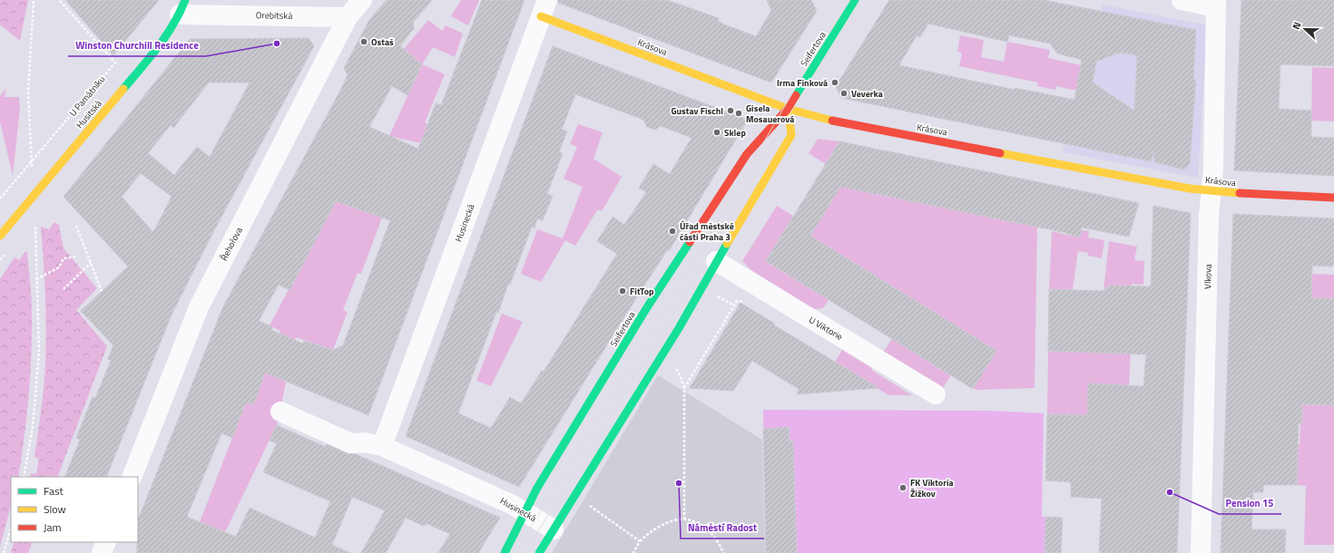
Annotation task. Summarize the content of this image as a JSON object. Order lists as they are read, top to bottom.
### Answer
{
  "streets": {
    "street": [
      "Orebitská",
      "Krásova",
      "Seifertova",
      "Husitská",
      "Husinecká",
      "Řehořova",
      "Vlkova",
      "U Viktorie"
    ],
    "path": ["U Památníku"]
  },
  "crossings": [
    ["Orebitská", "Husitská"],
    ["Orebitská", "Řehořova"],
    ["Krásova", "Seifertova"],
    ["Krásova", "Husinecká"],
    ["Krásova", "Vlkova"],
    ["Seifertova", "Husinecká"]
  ],
  "places": [
    "Ostaš",
    "Winston Churchill Residence",
    "Irma Finková",
    "Veverka",
    "Gustav Fischl",
    "Gisela Mosauerová",
    "Sklep",
    "Úřad městské části Praha 3",
    "FitTop",
    "Náměstí Radost",
    "FK Viktoria Žižkov",
    "Pension 15"
  ],
  "legend": ["Fast", "Slow", "Jam"],
  "north": "left"
}
